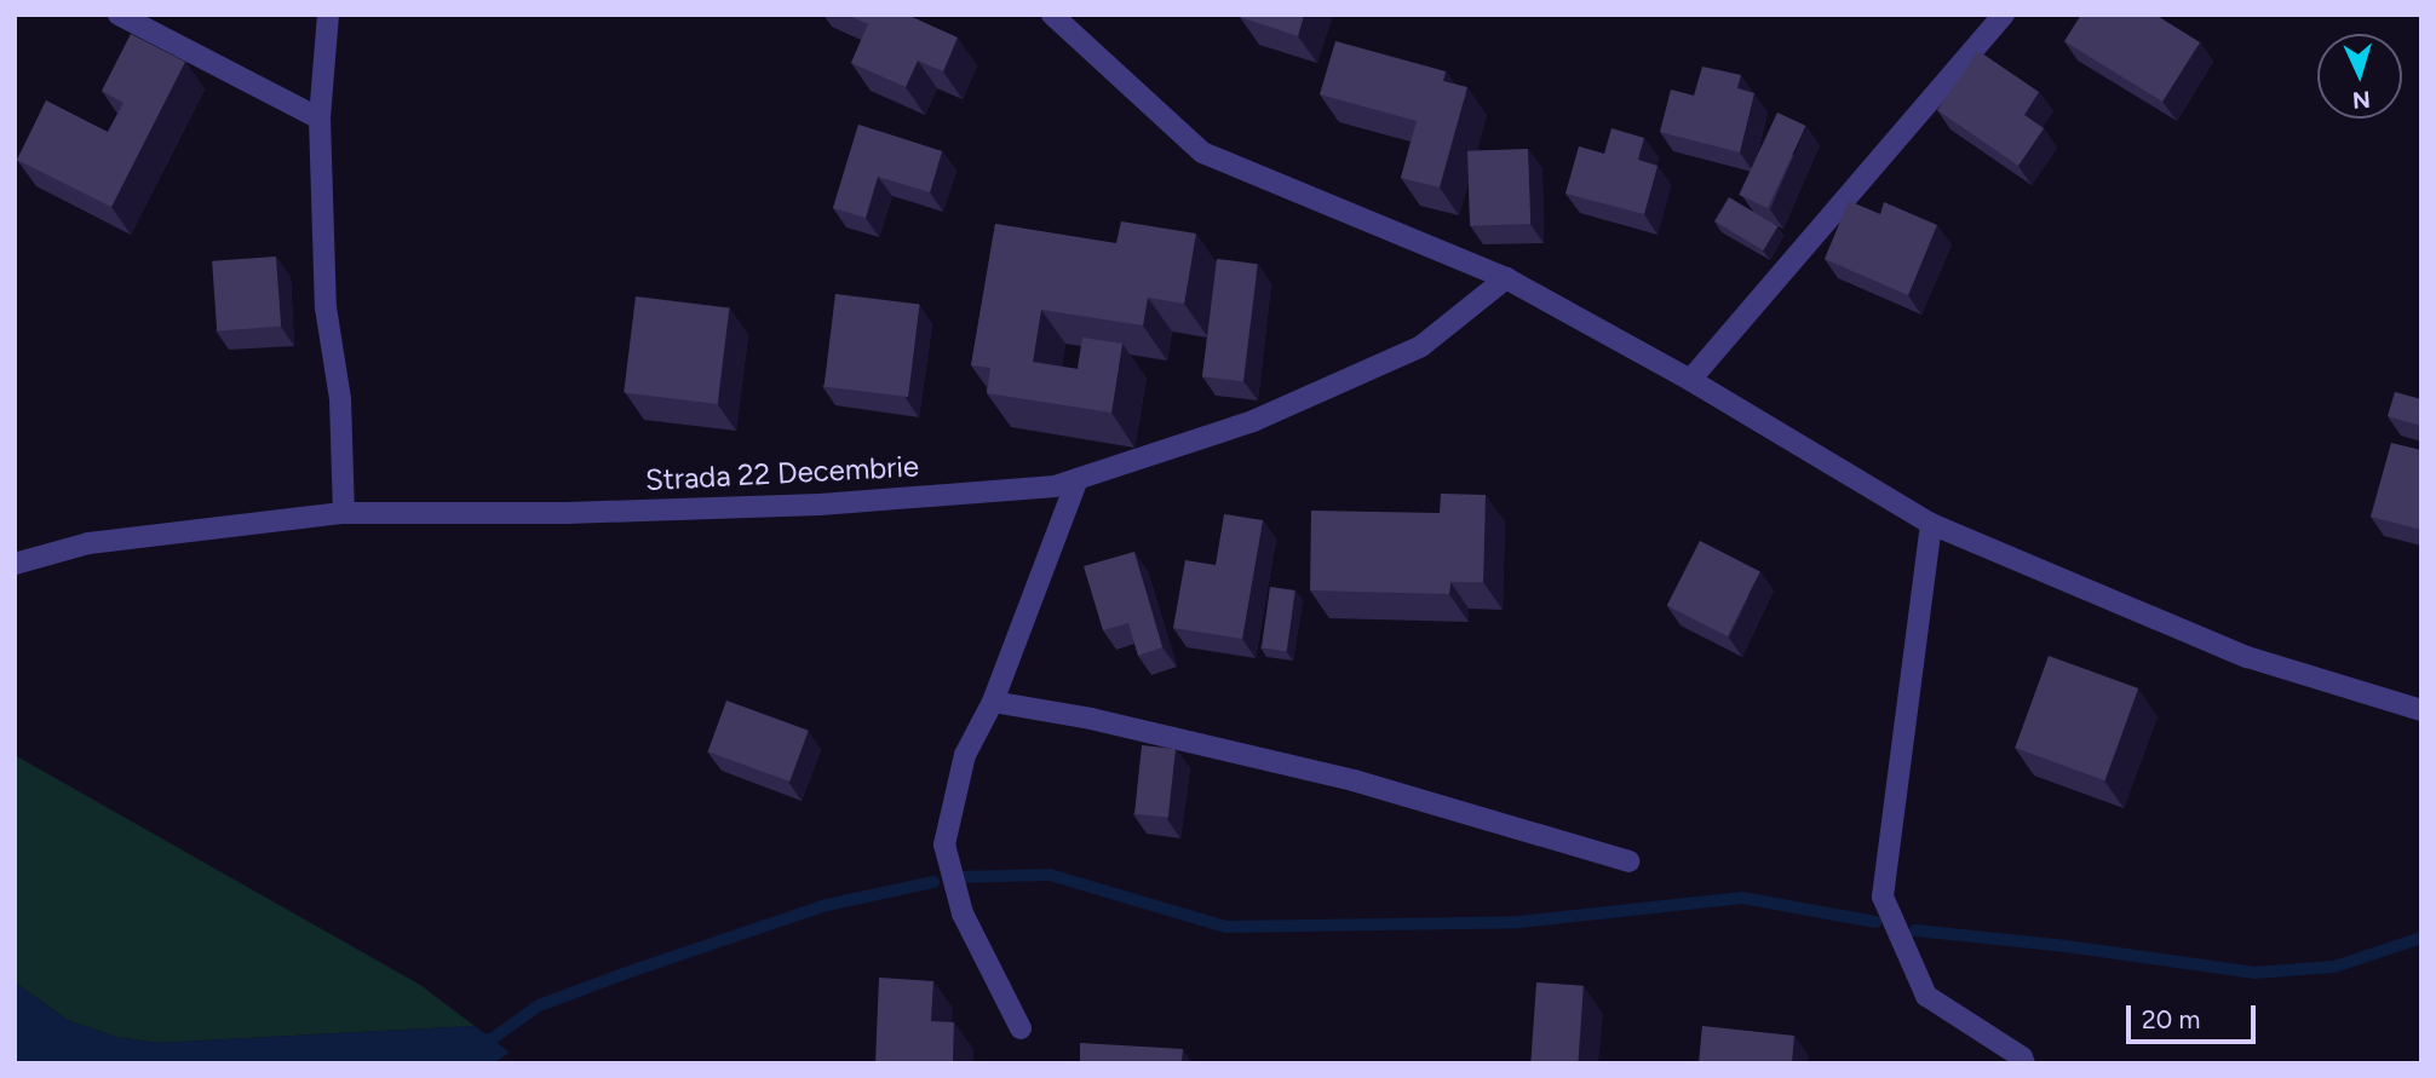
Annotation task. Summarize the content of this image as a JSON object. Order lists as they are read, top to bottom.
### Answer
{
  "streets": {
    "street": ["Strada 22 Decembrie"]
  },
  "scale_bar": "20 m",
  "north": "bottom"
}
